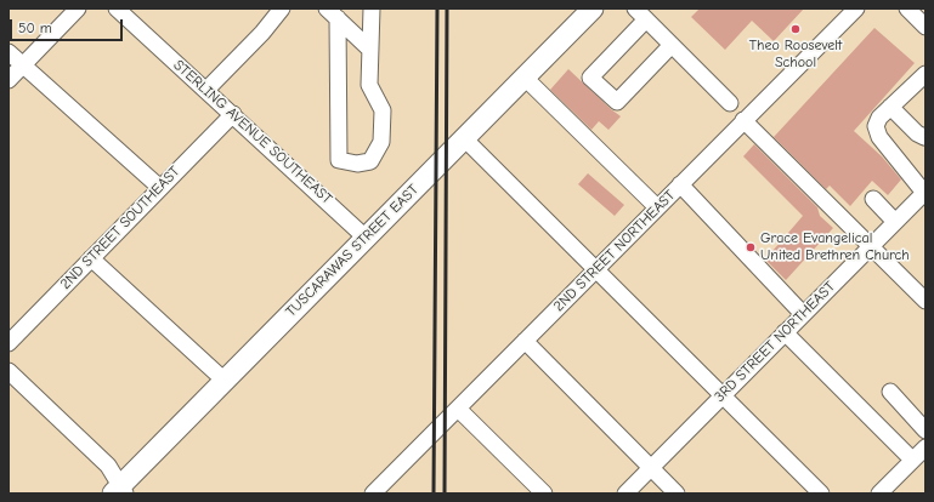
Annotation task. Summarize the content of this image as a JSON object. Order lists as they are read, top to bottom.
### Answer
{
  "streets": {
    "main road": ["TUSCARAWAS STREET EAST"],
    "street": [
      "STERLING AVENUE SOUTHEAST",
      "2ND STREET SOUTHEAST",
      "2ND STREET NORTHEAST",
      "3RD STREET NORTHEAST"
    ]
  },
  "crossings": [
    ["STERLING AVENUE SOUTHEAST", "2ND STREET SOUTHEAST"],
    ["STERLING AVENUE SOUTHEAST", "TUSCARAWAS STREET EAST"]
  ],
  "places": ["Theo Roosevelt School", "Grace Evangelical United Brethren Church"],
  "scale_bar": "50 m"
}
